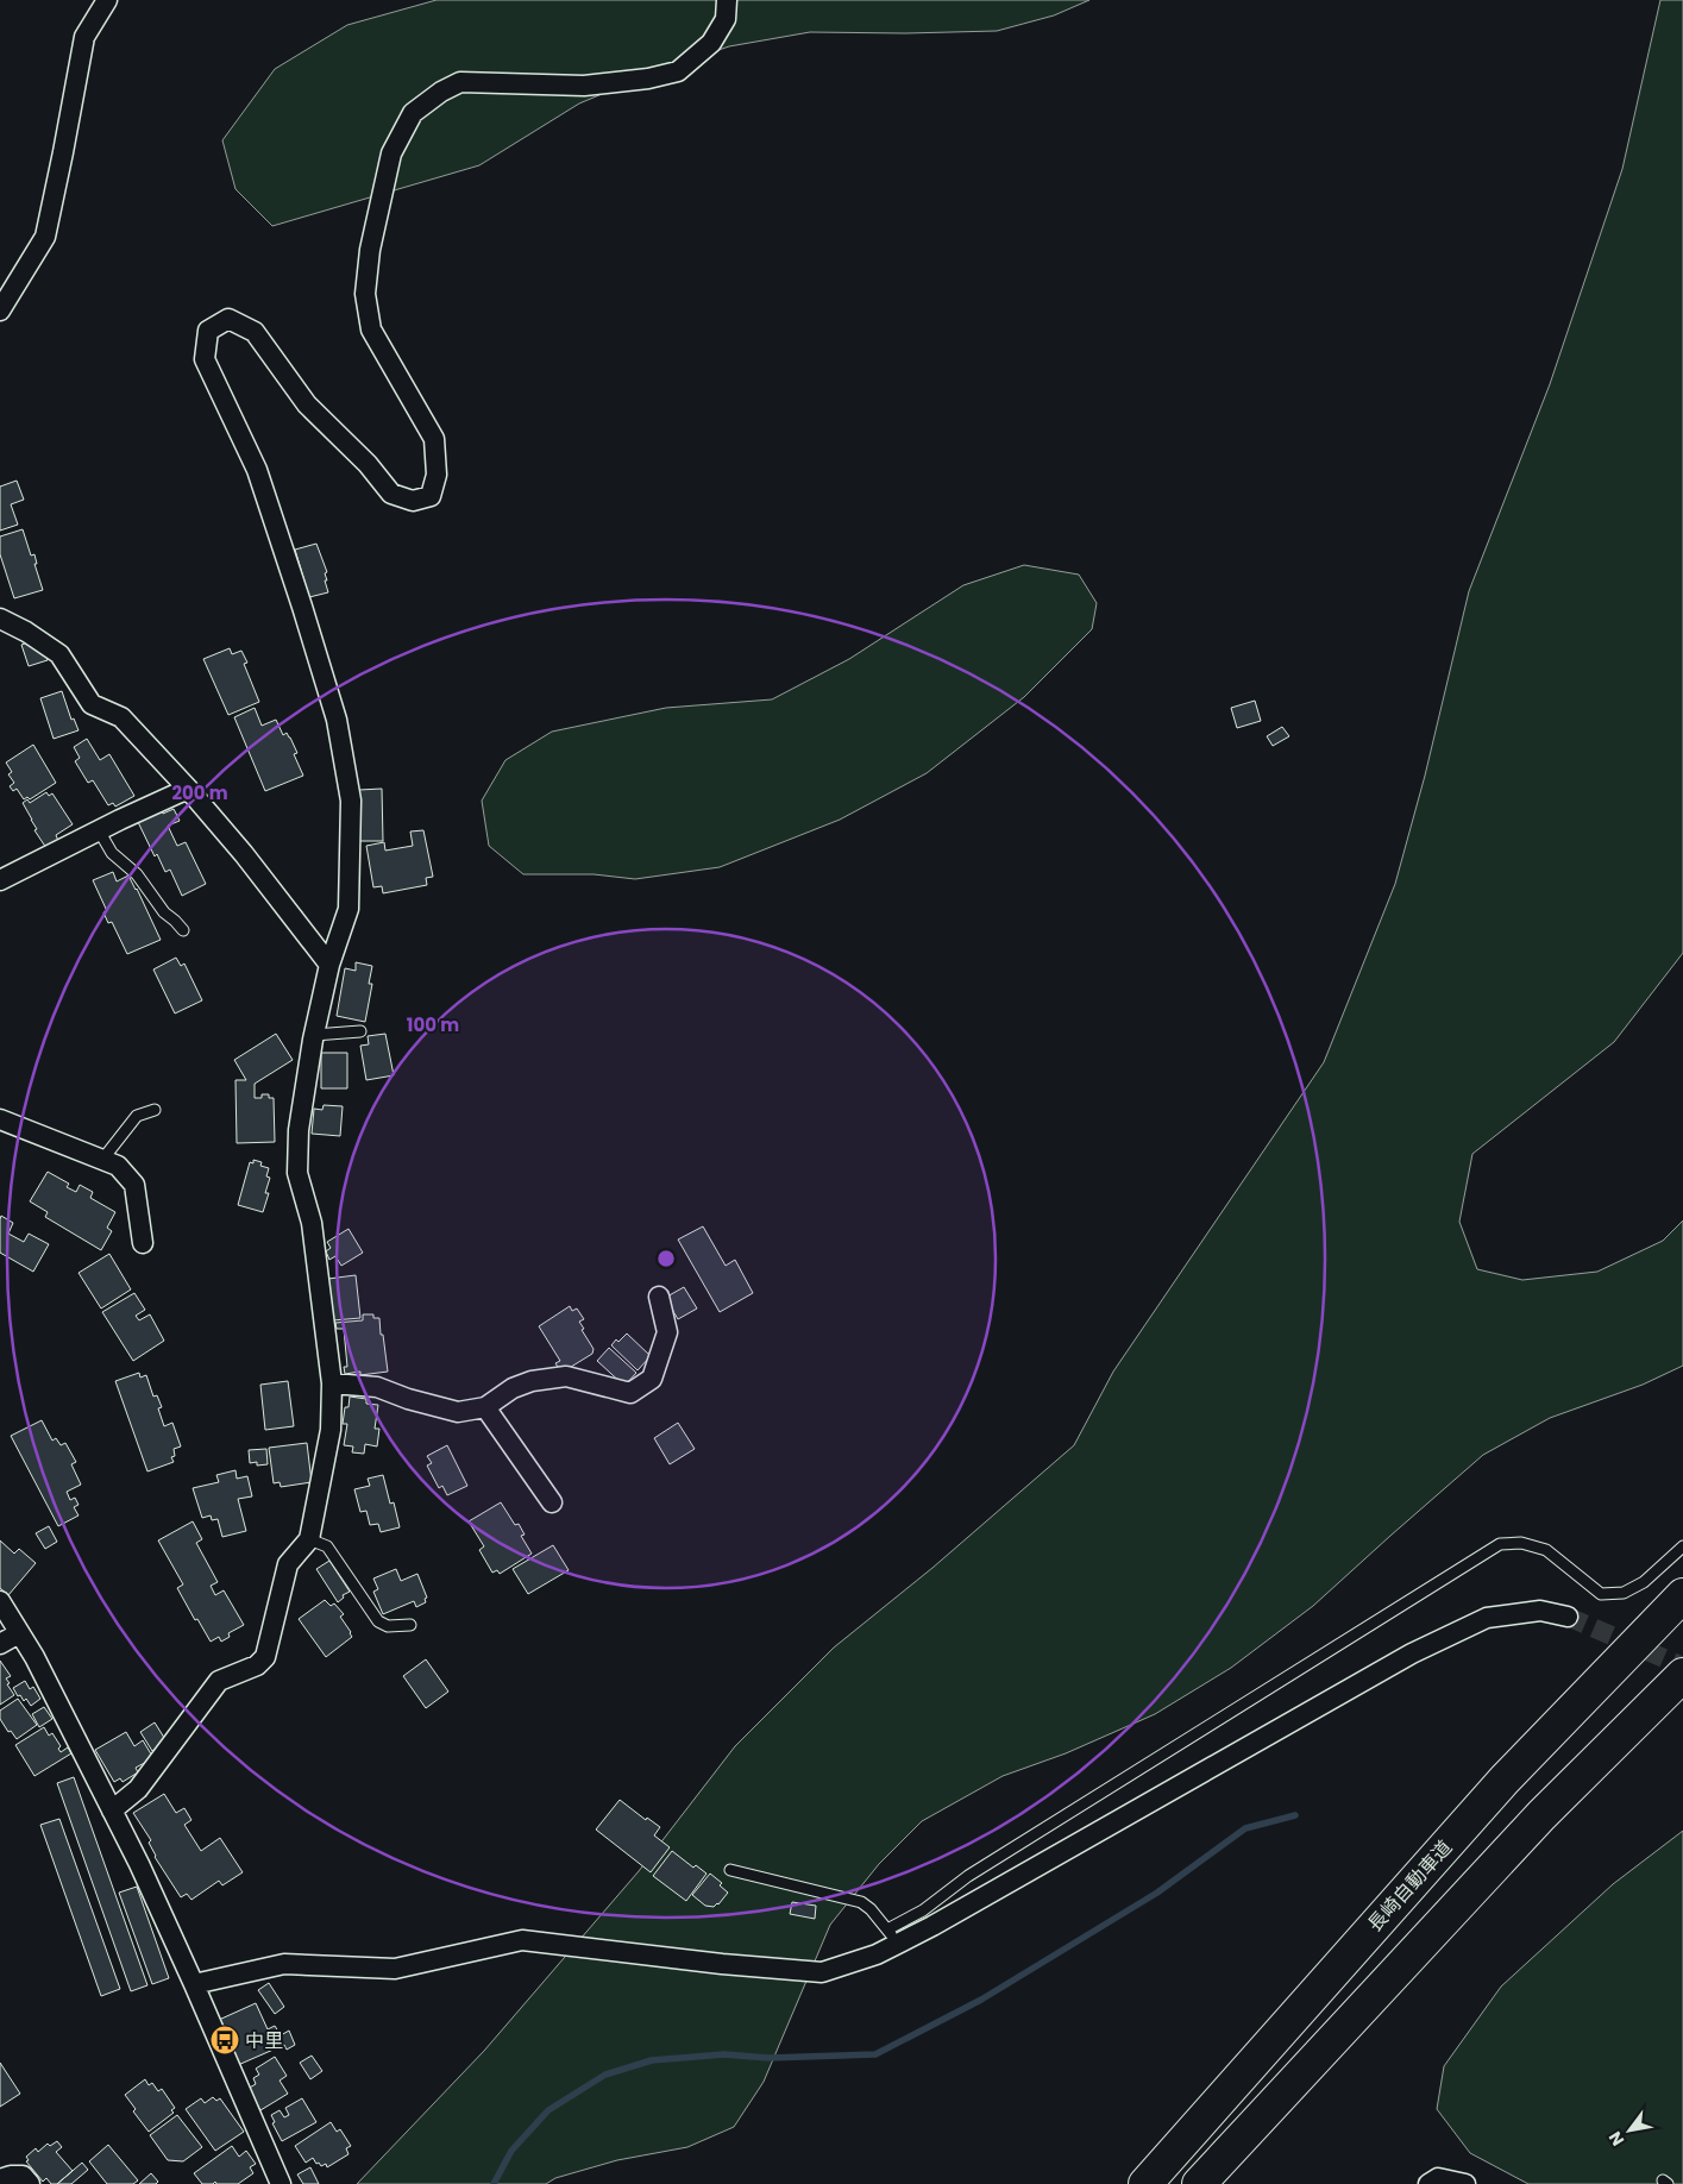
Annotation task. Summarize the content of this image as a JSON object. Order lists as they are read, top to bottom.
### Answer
{
  "streets": {
    "highway": ["長崎自動車道"]
  },
  "places": {
    "bus stop": ["中里"]
  },
  "north": "bottom left",
  "rings": ["200 m", "100 m"]
}
